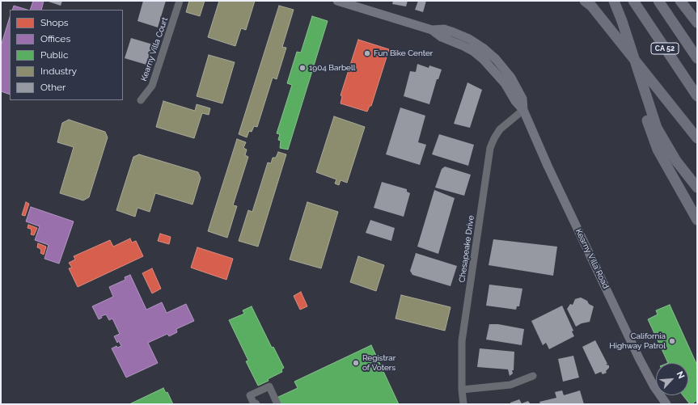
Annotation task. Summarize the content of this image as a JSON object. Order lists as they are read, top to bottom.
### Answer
{
  "streets": {
    "highway": ["CA 52"],
    "main road": ["Kearny Villa Road"],
    "street": ["Kearny Villa Court", "Chesapeake Drive"]
  },
  "crossings": [
    ["Chesapeake Drive", "Kearny Villa Road"]
  ],
  "places": [
    "Fun Bike Center",
    "1904 Barbell",
    "California Highway Patrol",
    "Registrar of Voters"
  ],
  "legend": [
    "Shops",
    "Offices",
    "Public",
    "Industry",
    "Other"
  ],
  "north": "top right"
}
